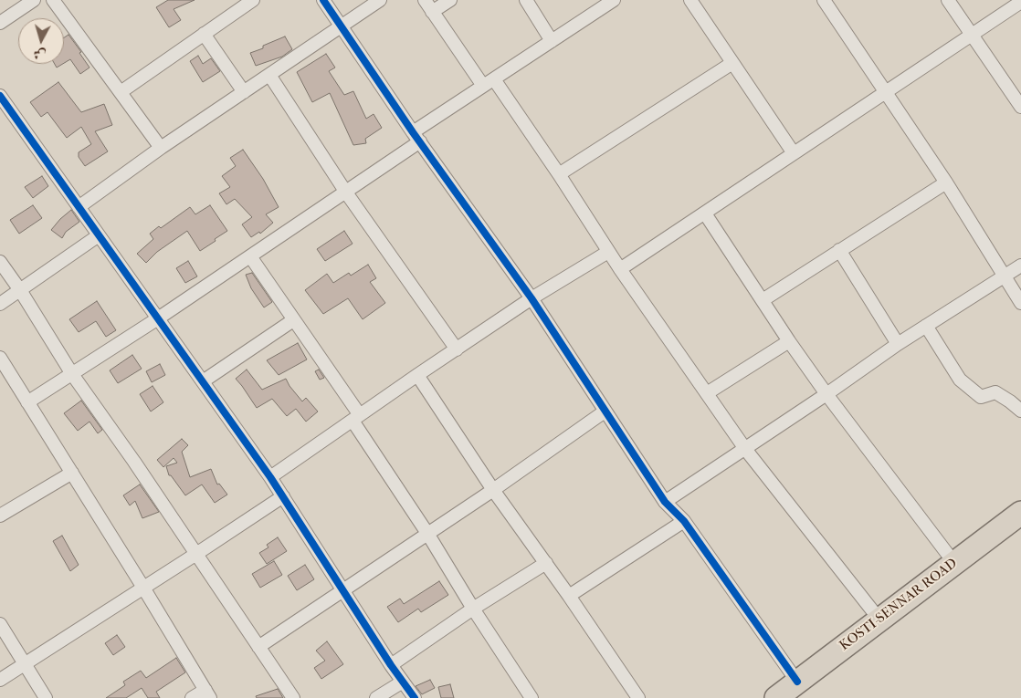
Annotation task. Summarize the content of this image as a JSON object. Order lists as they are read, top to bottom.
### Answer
{
  "streets": {
    "highway": ["KOSTI-SENNAR ROAD"]
  },
  "north": "bottom"
}
